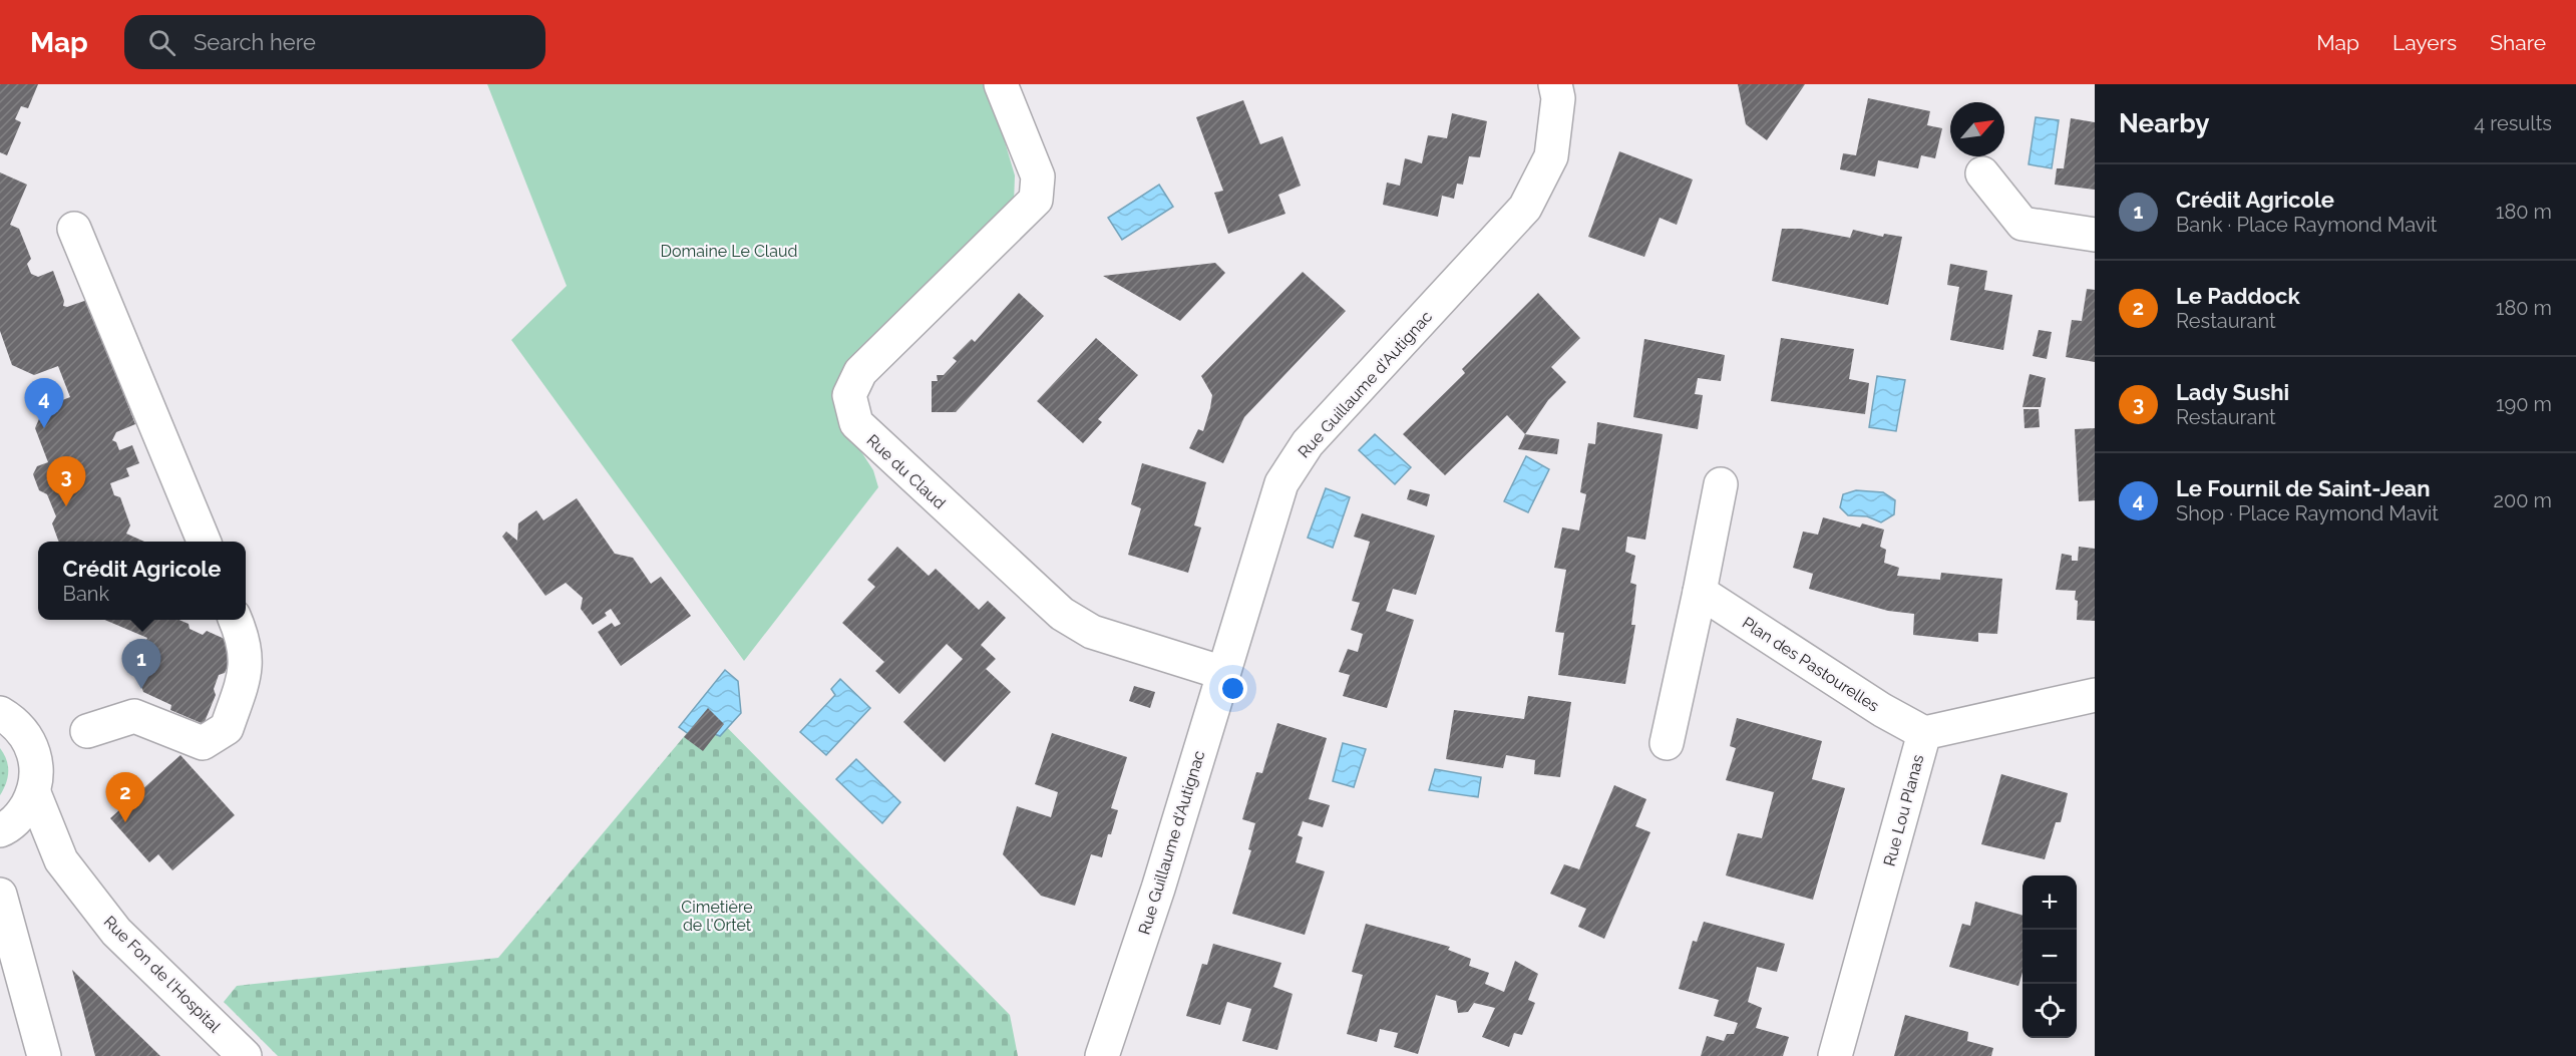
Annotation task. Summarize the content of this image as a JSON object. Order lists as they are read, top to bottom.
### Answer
{
  "streets": {
    "street": [
      "Rue Guillaume d'Autignac",
      "Rue du Claud",
      "Plan des Pastourelles",
      "Rue Lou Planas",
      "Rue Fon de l'Hospital"
    ]
  },
  "crossings": [
    ["Rue Guillaume d'Autignac", "Rue du Claud"],
    ["Plan des Pastourelles", "Rue Lou Planas"]
  ],
  "parks": ["Domaine Le Claud", "Cimetière de l'Ortet"],
  "north": "top right",
  "page": {
    "header": "Map",
    "search": "Search here",
    "nav": ["Map", "Layers", "Share"],
    "heading": ["Nearby", "4 results"],
    "list": [
      {
        "mark": "1",
        "name": "Crédit Agricole",
        "note": "Bank · Place Raymond Mavit",
        "value": "180 m"
      },
      {
        "mark": "2",
        "name": "Le Paddock",
        "note": "Restaurant",
        "value": "180 m"
      },
      {
        "mark": "3",
        "name": "Lady Sushi",
        "note": "Restaurant",
        "value": "190 m"
      },
      {
        "mark": "4",
        "name": "Le Fournil de Saint-Jean",
        "note": "Shop · Place Raymond Mavit",
        "value": "200 m"
      }
    ],
    "pins": [
      "4",
      "3",
      "1",
      "2"
    ],
    "popup": ["Crédit Agricole", "Bank"],
    "map_buttons": ["+", "−"]
  }
}
